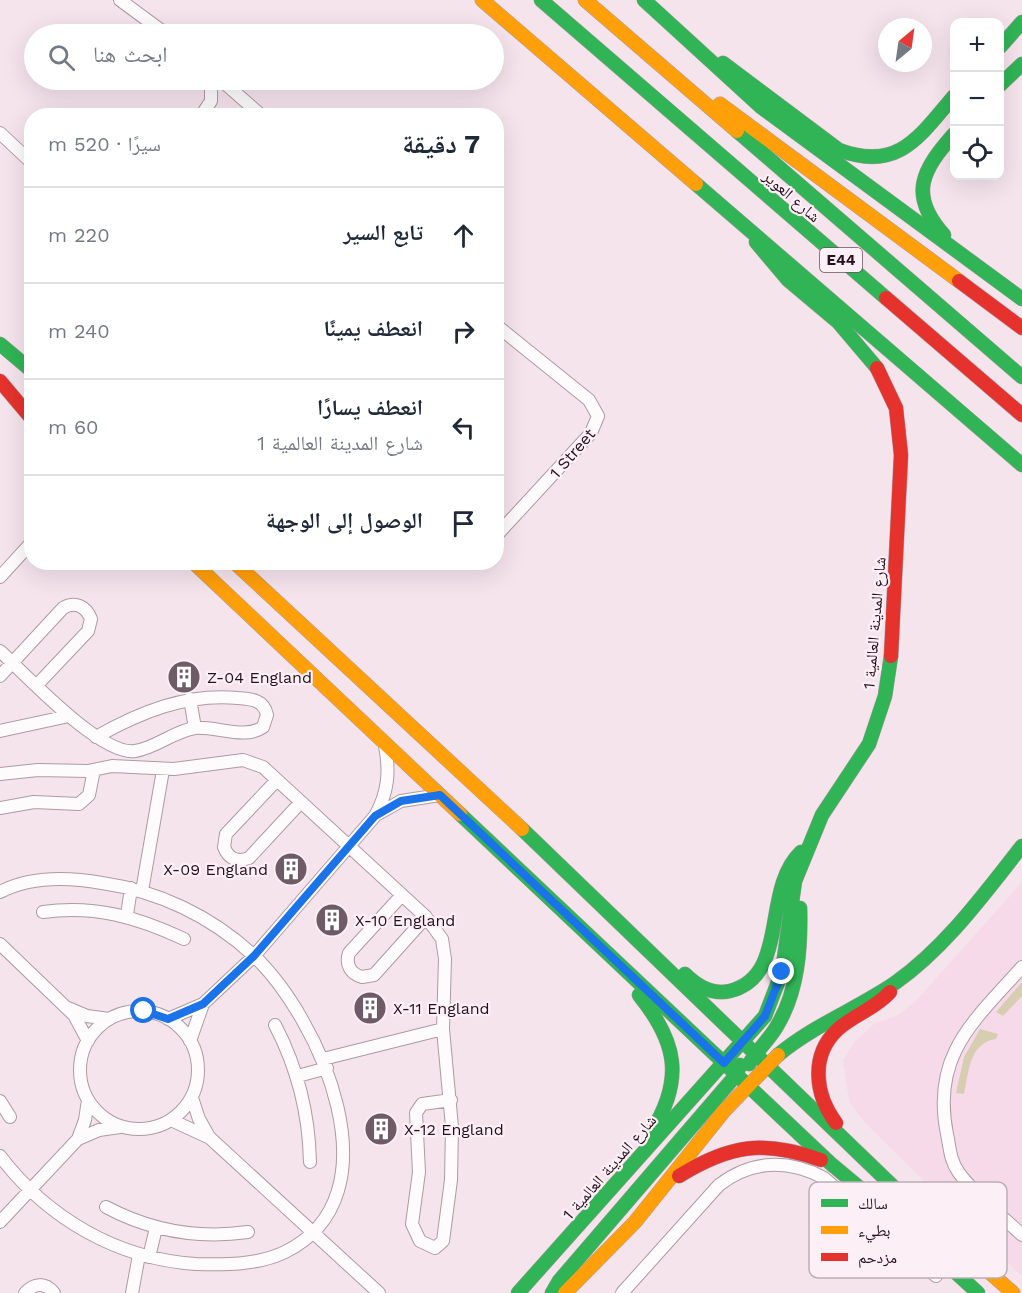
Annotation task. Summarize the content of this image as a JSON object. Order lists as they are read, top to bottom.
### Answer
{
  "streets": {
    "main road": ["شارع العوير", "E44", "شارع المدينة العالمية 1"],
    "street": ["1 Street"]
  },
  "places": {
    "building": [
      "Z-04 England",
      "X-09 England",
      "X-10 England",
      "X-11 England",
      "X-12 England"
    ]
  },
  "legend": ["سالك", "بطيء", "مزدحم"],
  "north": "top right",
  "page": {
    "map_buttons": ["+", "−"],
    "search": "ابحث هنا",
    "heading": ["7 دقيقة", "سيرًا · 520 m"],
    "list": [
      ["تابع السير", "220 m"],
      ["انعطف يمينًا", "240 m"],
      ["انعطف يسارًا", "شارع المدينة العالمية 1", "60 m"],
      "الوصول إلى الوجهة"
    ]
  }
}
